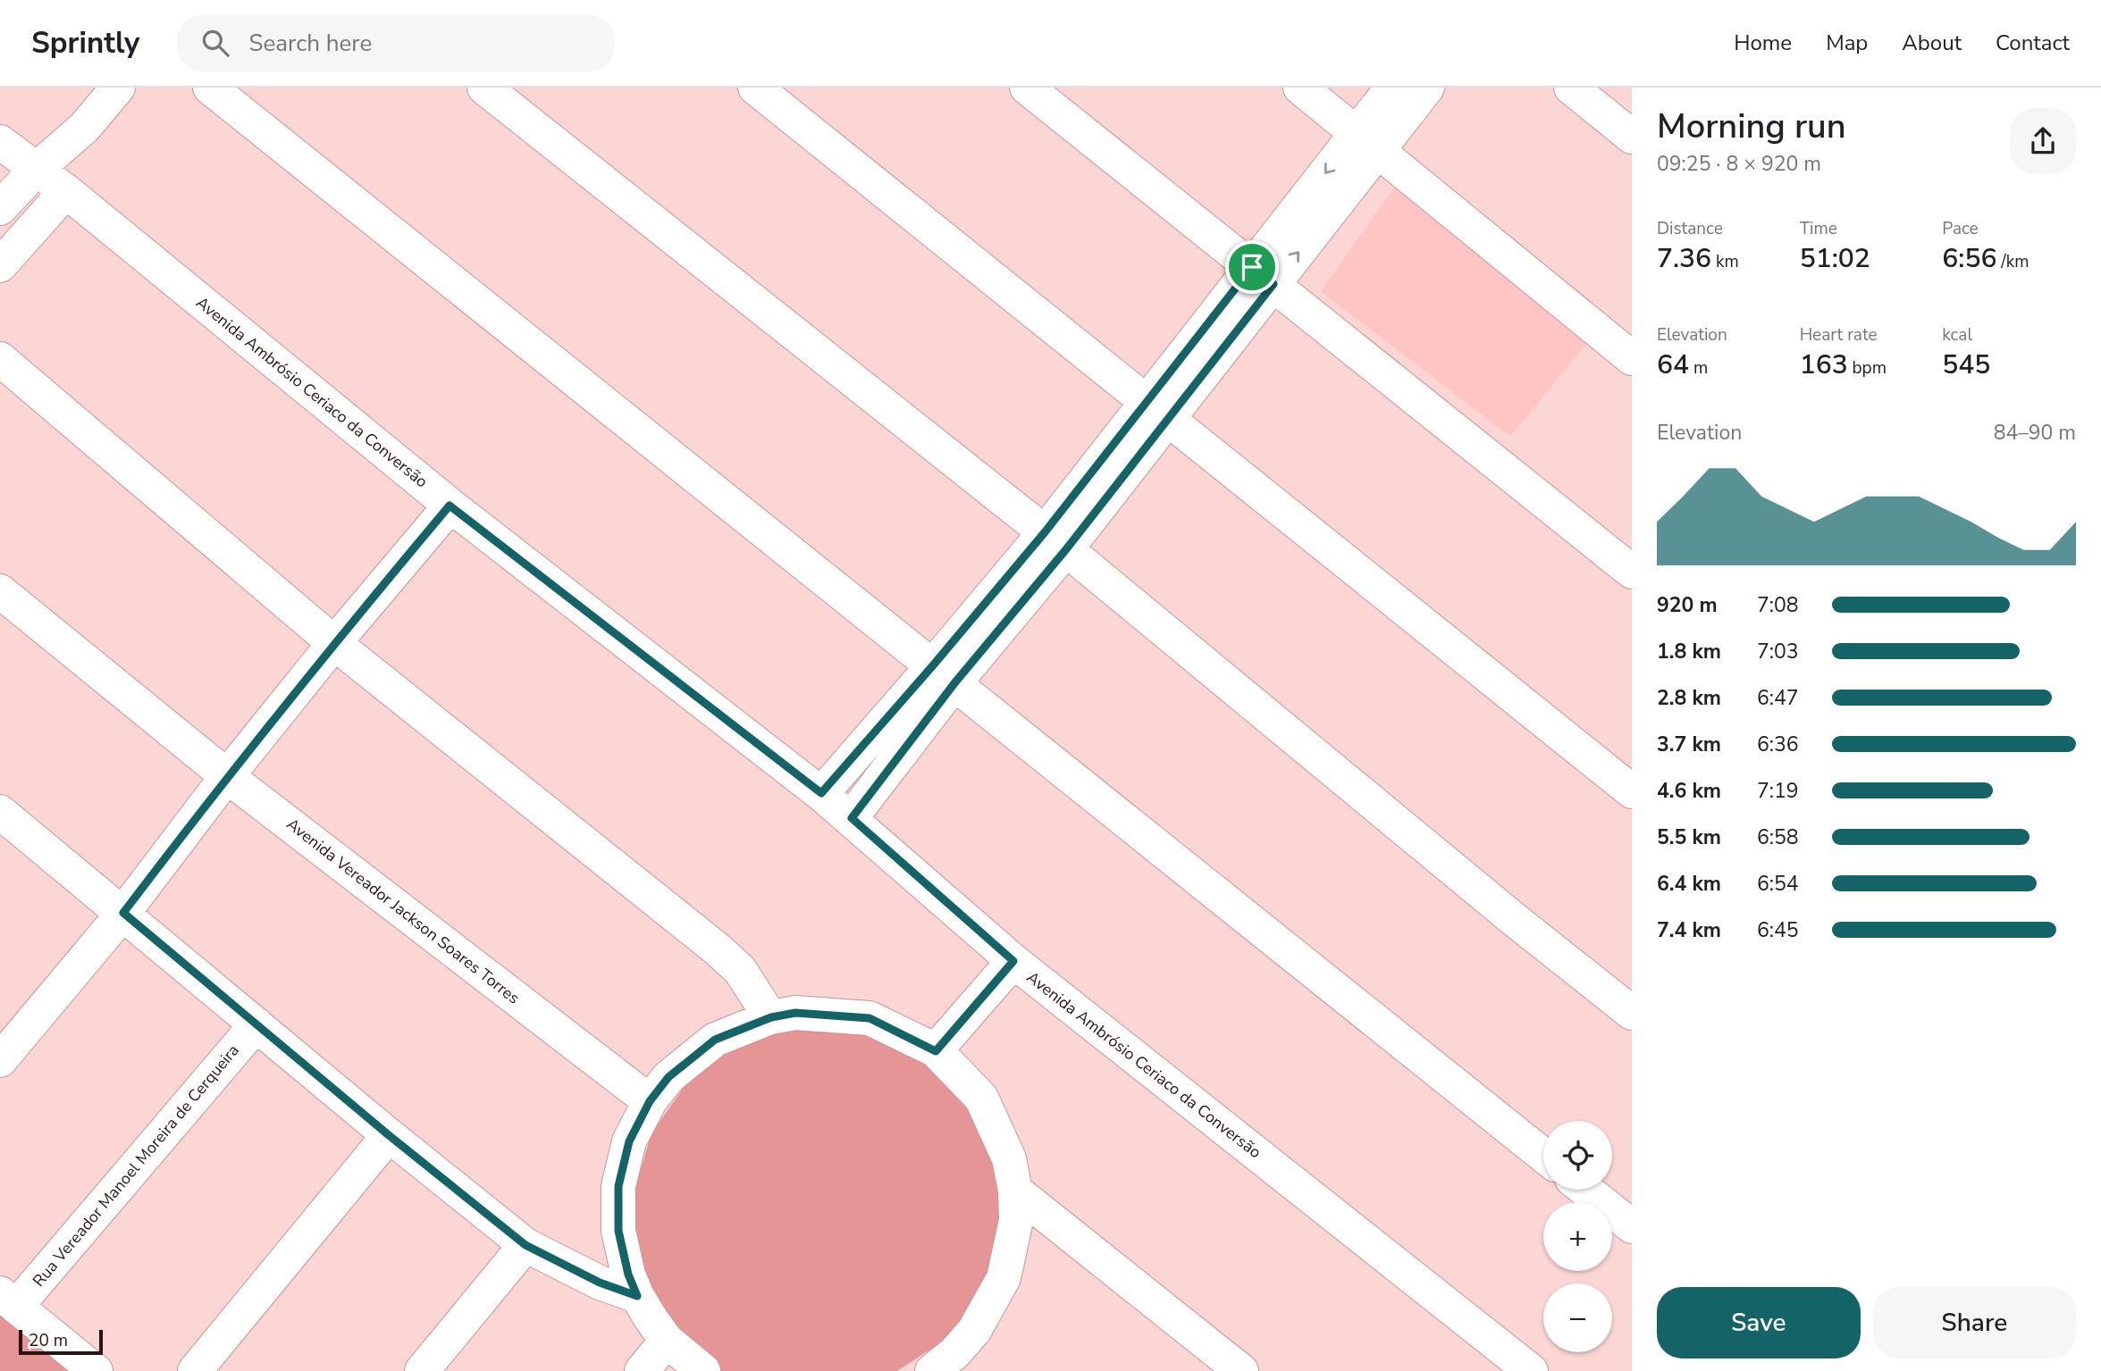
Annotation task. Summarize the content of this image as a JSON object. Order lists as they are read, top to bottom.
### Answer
{
  "streets": {
    "street": ["Avenida Ambrósio Ceriaco da Conversão", "Avenida Vereador Jackson Soares Torres", "Rua Vereador Manoel Moreira de Cerqueira"]
  },
  "scale_bar": "20 m",
  "page": {
    "header": "Sprintly",
    "search": "Search here",
    "nav": [
      "Home",
      "Map",
      "About",
      "Contact"
    ],
    "heading": ["Morning run", "09:25 · 8 × 920 m"],
    "stats": [
      ["Distance", "7.36 km"],
      ["Time", "51:02"],
      ["Pace", "6:56 /km"],
      ["Elevation", "64 m"],
      ["Heart rate", "163 bpm"],
      ["kcal", "545"]
    ],
    "chart": ["Elevation", "84–90 m"],
    "list": [
      {
        "name": "920 m",
        "note": "7:08"
      },
      {
        "name": "1.8 km",
        "note": "7:03"
      },
      {
        "name": "2.8 km",
        "note": "6:47"
      },
      {
        "name": "3.7 km",
        "note": "6:36"
      },
      {
        "name": "4.6 km",
        "note": "7:19"
      },
      {
        "name": "5.5 km",
        "note": "6:58"
      },
      {
        "name": "6.4 km",
        "note": "6:54"
      },
      {
        "name": "7.4 km",
        "note": "6:45"
      }
    ],
    "map_buttons": ["+", "−"],
    "buttons": ["Save", "Share"],
    "scale": "20 m"
  }
}
